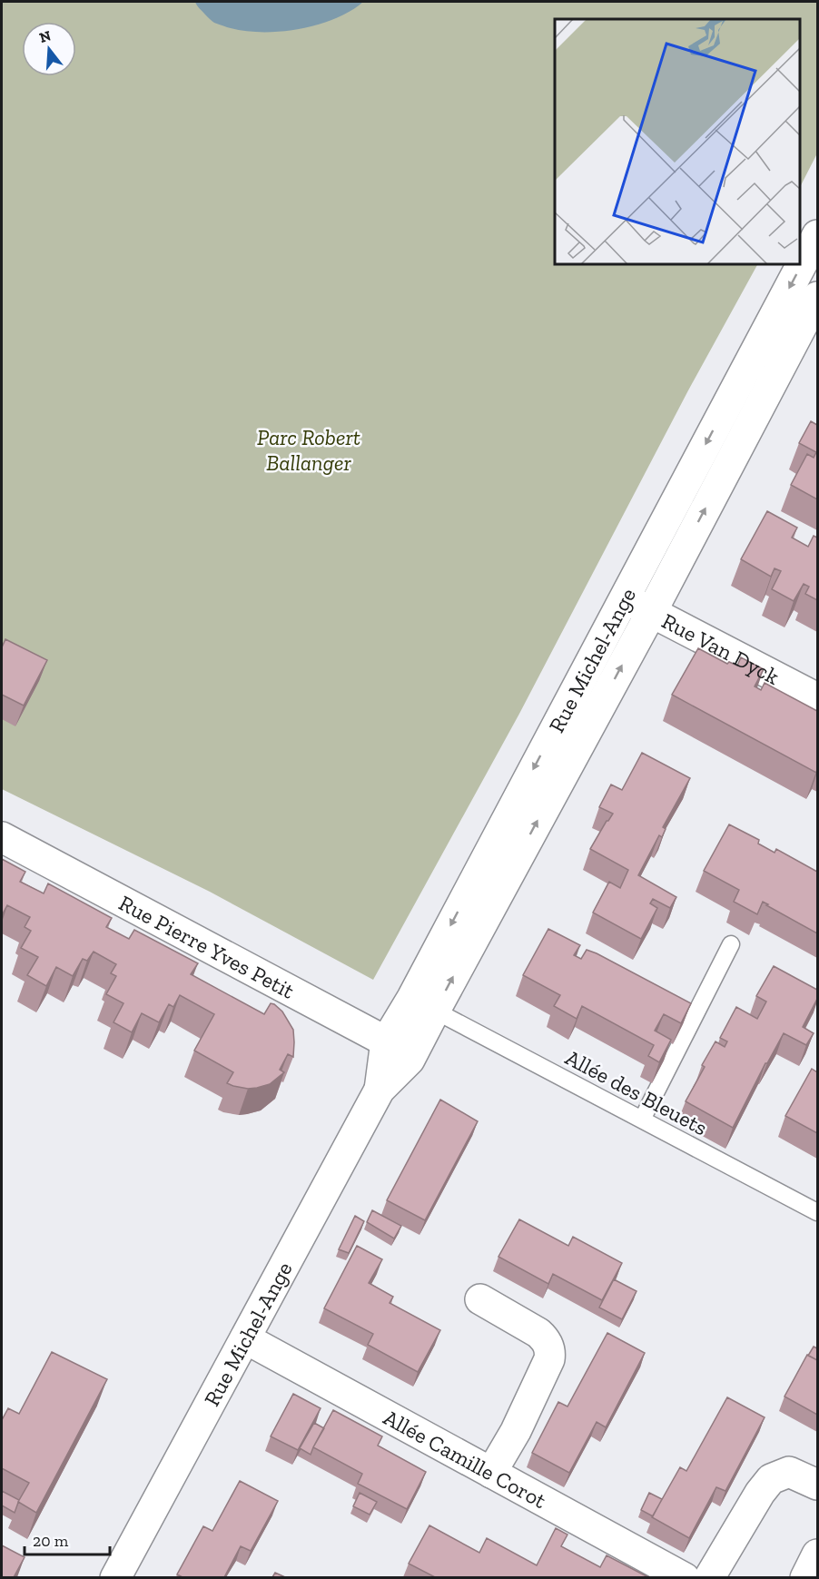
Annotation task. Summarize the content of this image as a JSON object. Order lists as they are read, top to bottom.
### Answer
{
  "streets": {
    "street": [
      "Rue Van Dyck",
      "Rue Michel-Ange",
      "Rue Pierre Yves Petit",
      "Allée Camille Corot"
    ],
    "lane": ["Allée des Bleuets"]
  },
  "crossings": [
    ["Rue Van Dyck", "Rue Michel-Ange"],
    ["Rue Michel-Ange", "Rue Pierre Yves Petit"],
    ["Rue Michel-Ange", "Allée des Bleuets"],
    ["Rue Michel-Ange", "Allée Camille Corot"]
  ],
  "parks": ["Parc Robert Ballanger"],
  "scale_bar": "20 m",
  "north": "top"
}
